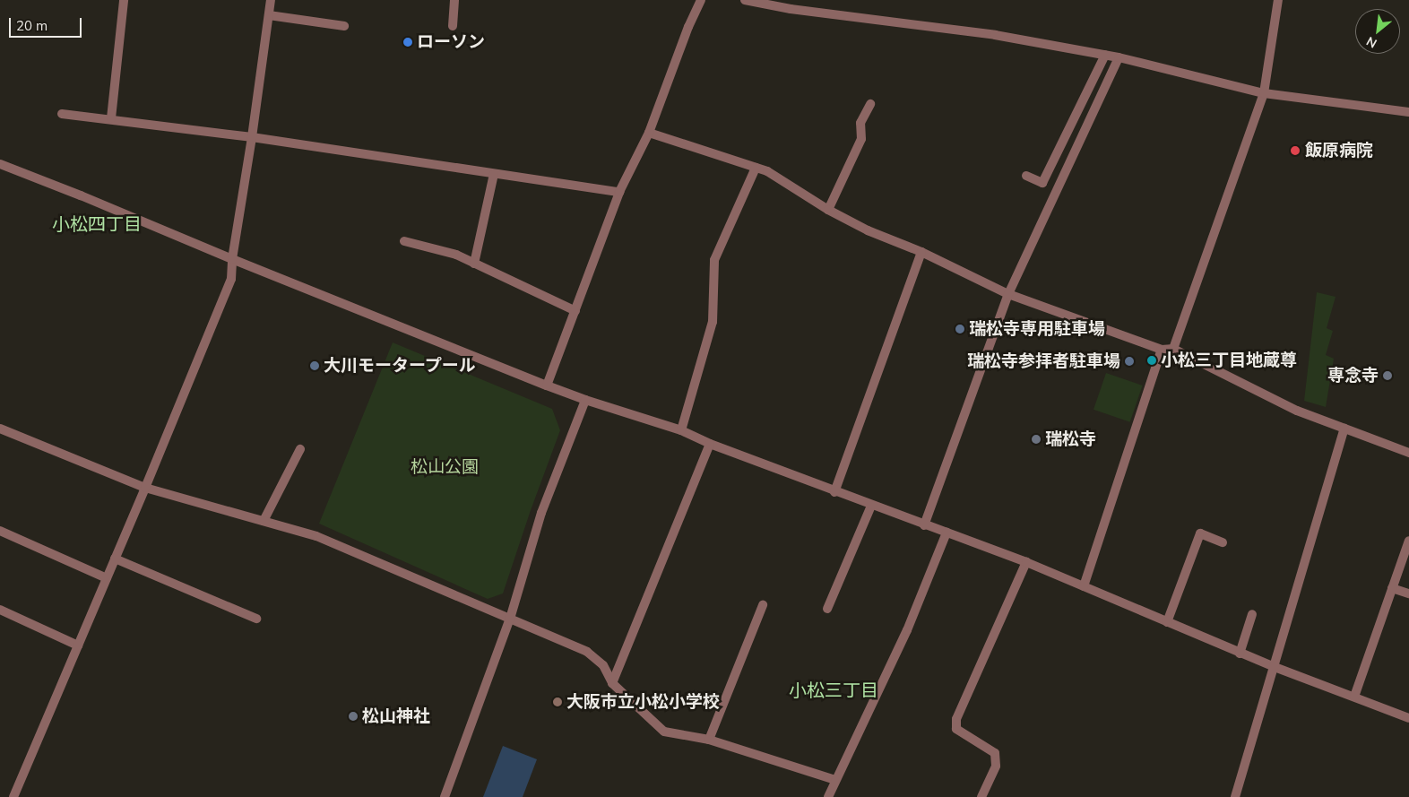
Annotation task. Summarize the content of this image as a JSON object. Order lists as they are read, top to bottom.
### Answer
{
  "districts": ["小松四丁目", "小松三丁目"],
  "parks": ["松山公園"],
  "places": [
    "ローソン",
    "飯原病院",
    "瑞松寺専用駐車場",
    "小松三丁目地蔵尊",
    "瑞松寺参拝者駐車場",
    "大川モータープール",
    "専念寺",
    "瑞松寺",
    "大阪市立小松小学校",
    "松山神社"
  ],
  "scale_bar": "20 m",
  "north": "bottom left"
}
